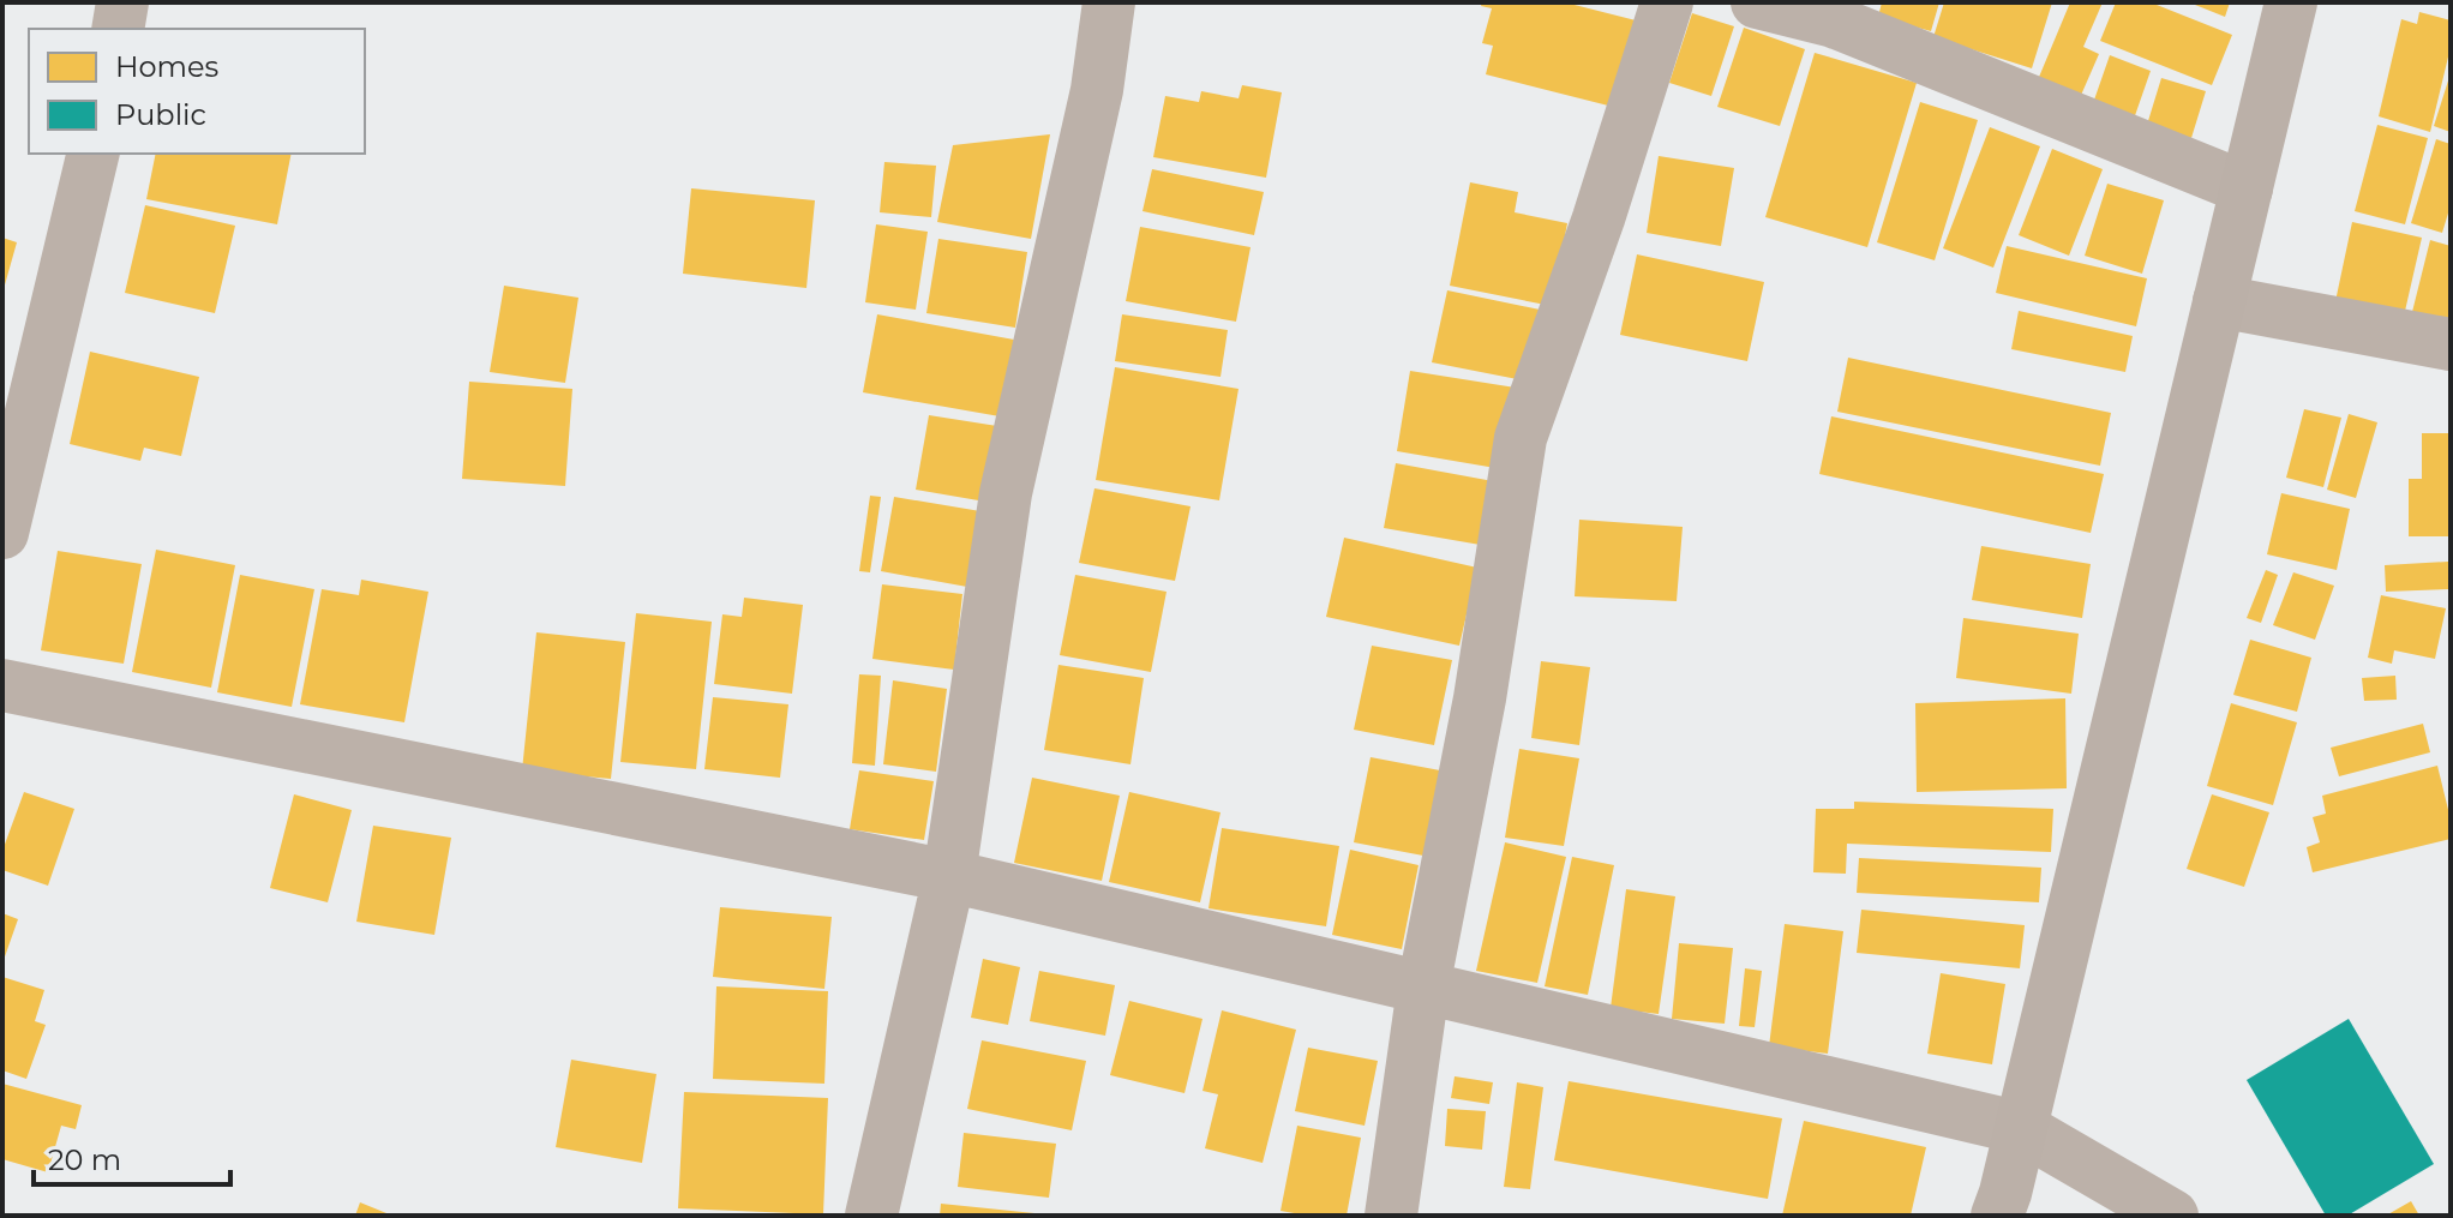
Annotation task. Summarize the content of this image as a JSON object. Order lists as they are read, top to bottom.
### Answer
{
  "legend": ["Homes", "Public"],
  "scale_bar": "20 m"
}
